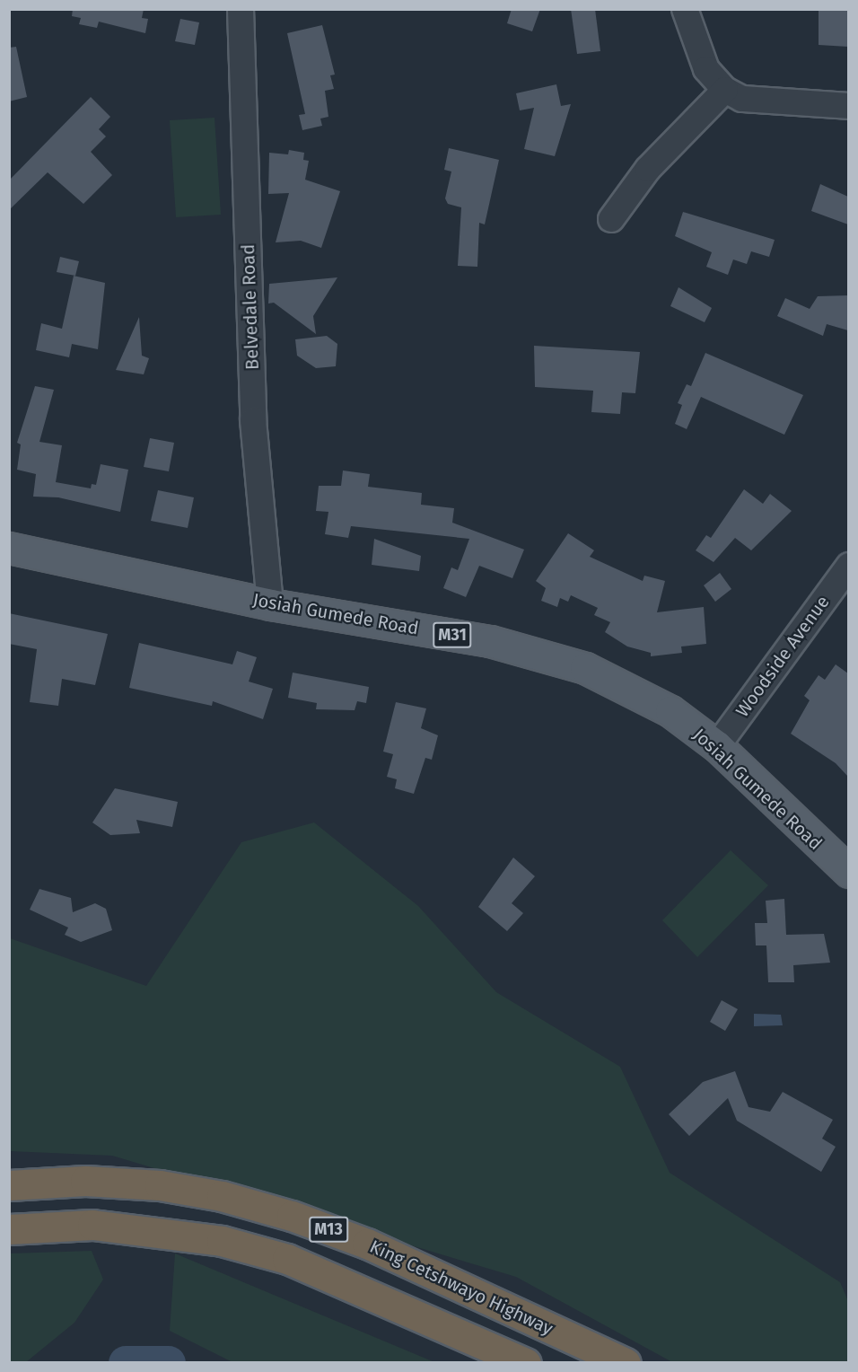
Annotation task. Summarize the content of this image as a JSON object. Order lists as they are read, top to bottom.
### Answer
{
  "streets": {
    "highway": ["M13", "King Cetshwayo Highway"],
    "main road": ["Josiah Gumede Road", "M31"],
    "street": ["Belvedale Road", "Woodside Avenue"]
  },
  "crossings": [
    ["Belvedale Road", "Josiah Gumede Road"],
    ["Josiah Gumede Road", "Woodside Avenue"]
  ]
}
